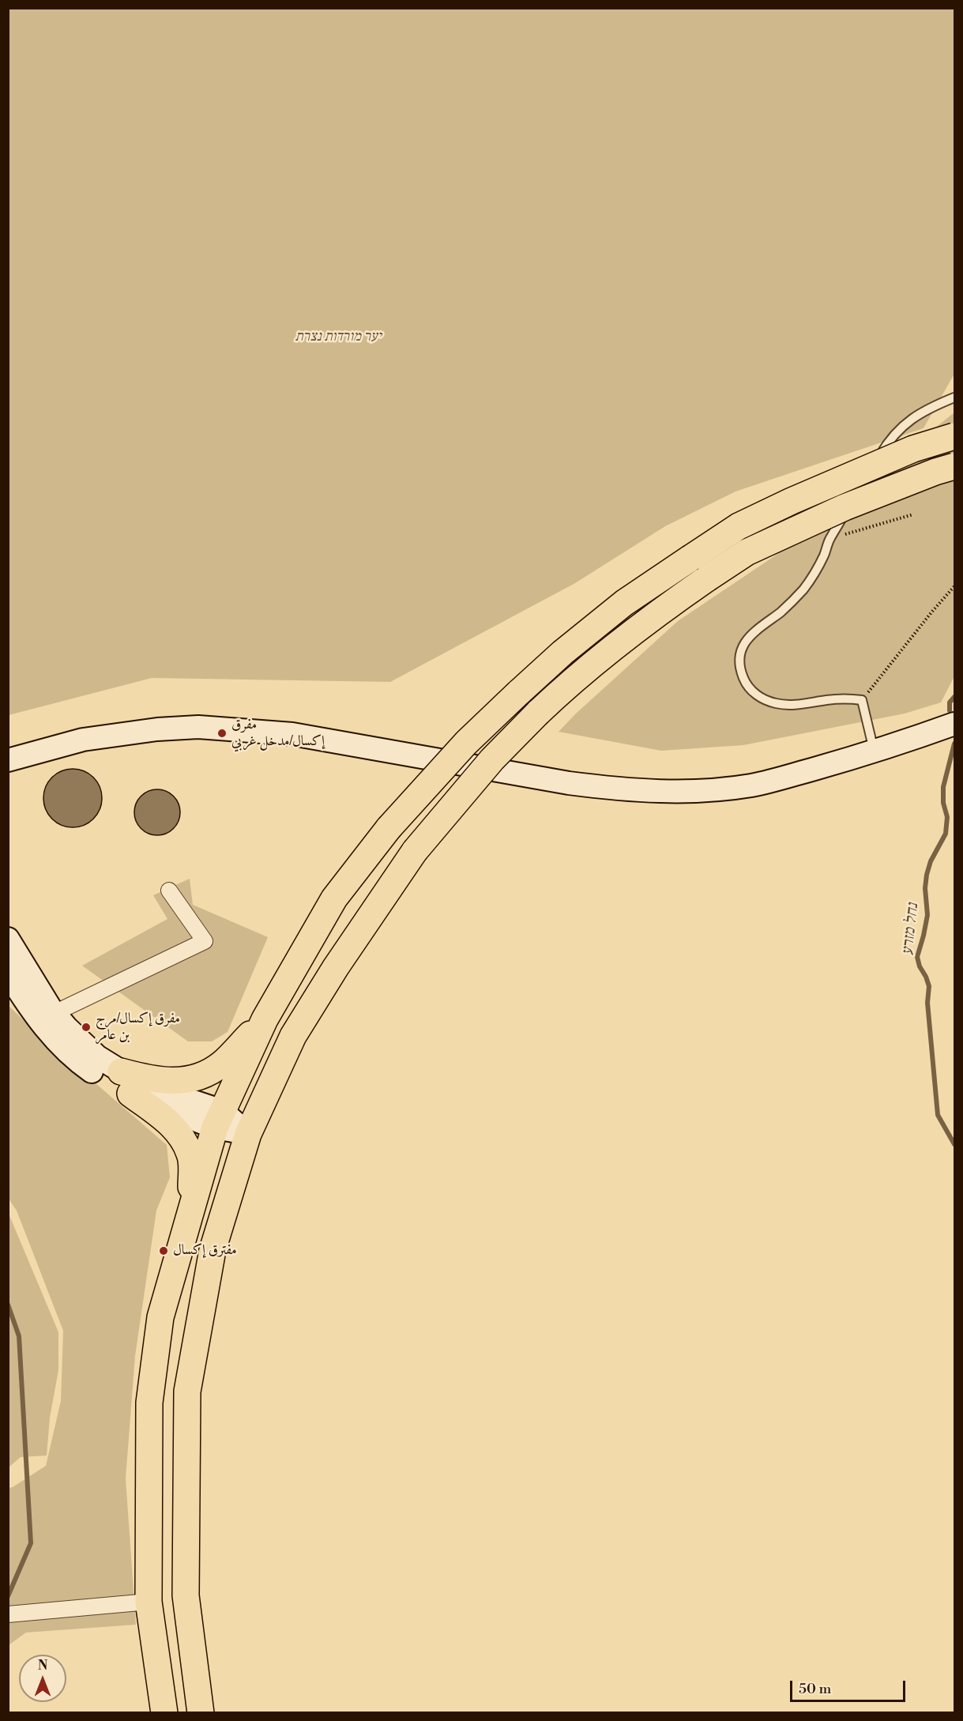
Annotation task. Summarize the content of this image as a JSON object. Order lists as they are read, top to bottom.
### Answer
{
  "water": ["נחל מזרע"],
  "parks": ["יער מורדות נצרת"],
  "places": ["مفرق إكسال/مدخل غربي", "مفرق إكسال/مرج بن عامر", "مفترق إكسال"],
  "scale_bar": "50 m",
  "north": "top"
}
